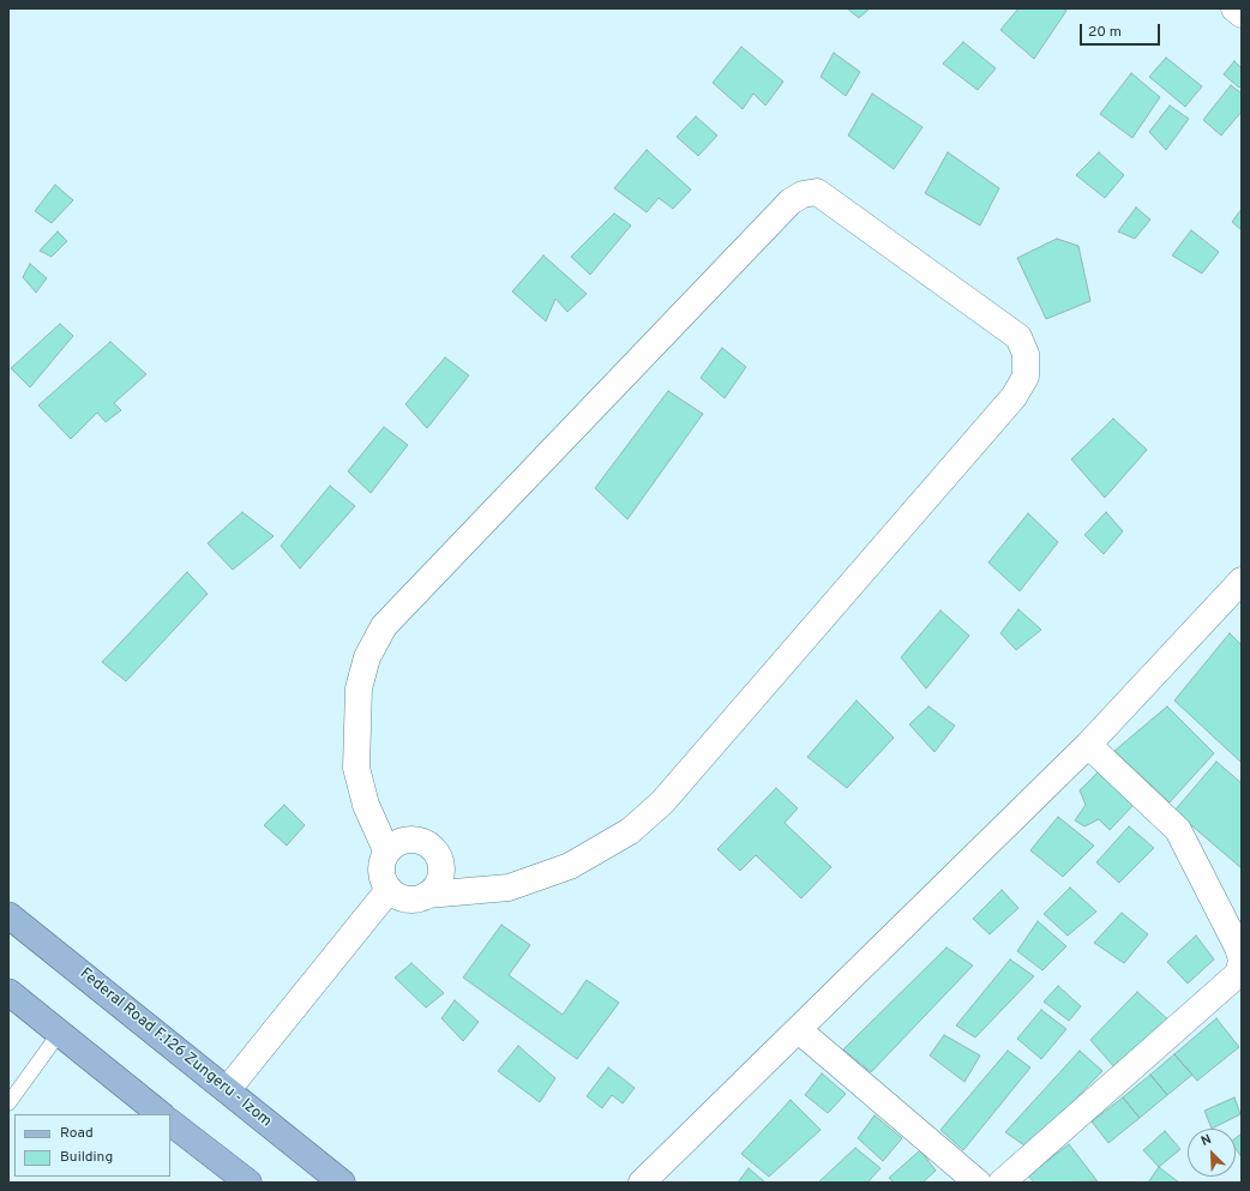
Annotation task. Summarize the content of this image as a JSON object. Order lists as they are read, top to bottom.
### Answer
{
  "streets": {
    "main road": ["Federal Road F.126 Zungeru - Izom"]
  },
  "legend": ["Road", "Building"],
  "scale_bar": "20 m",
  "north": "top left"
}
